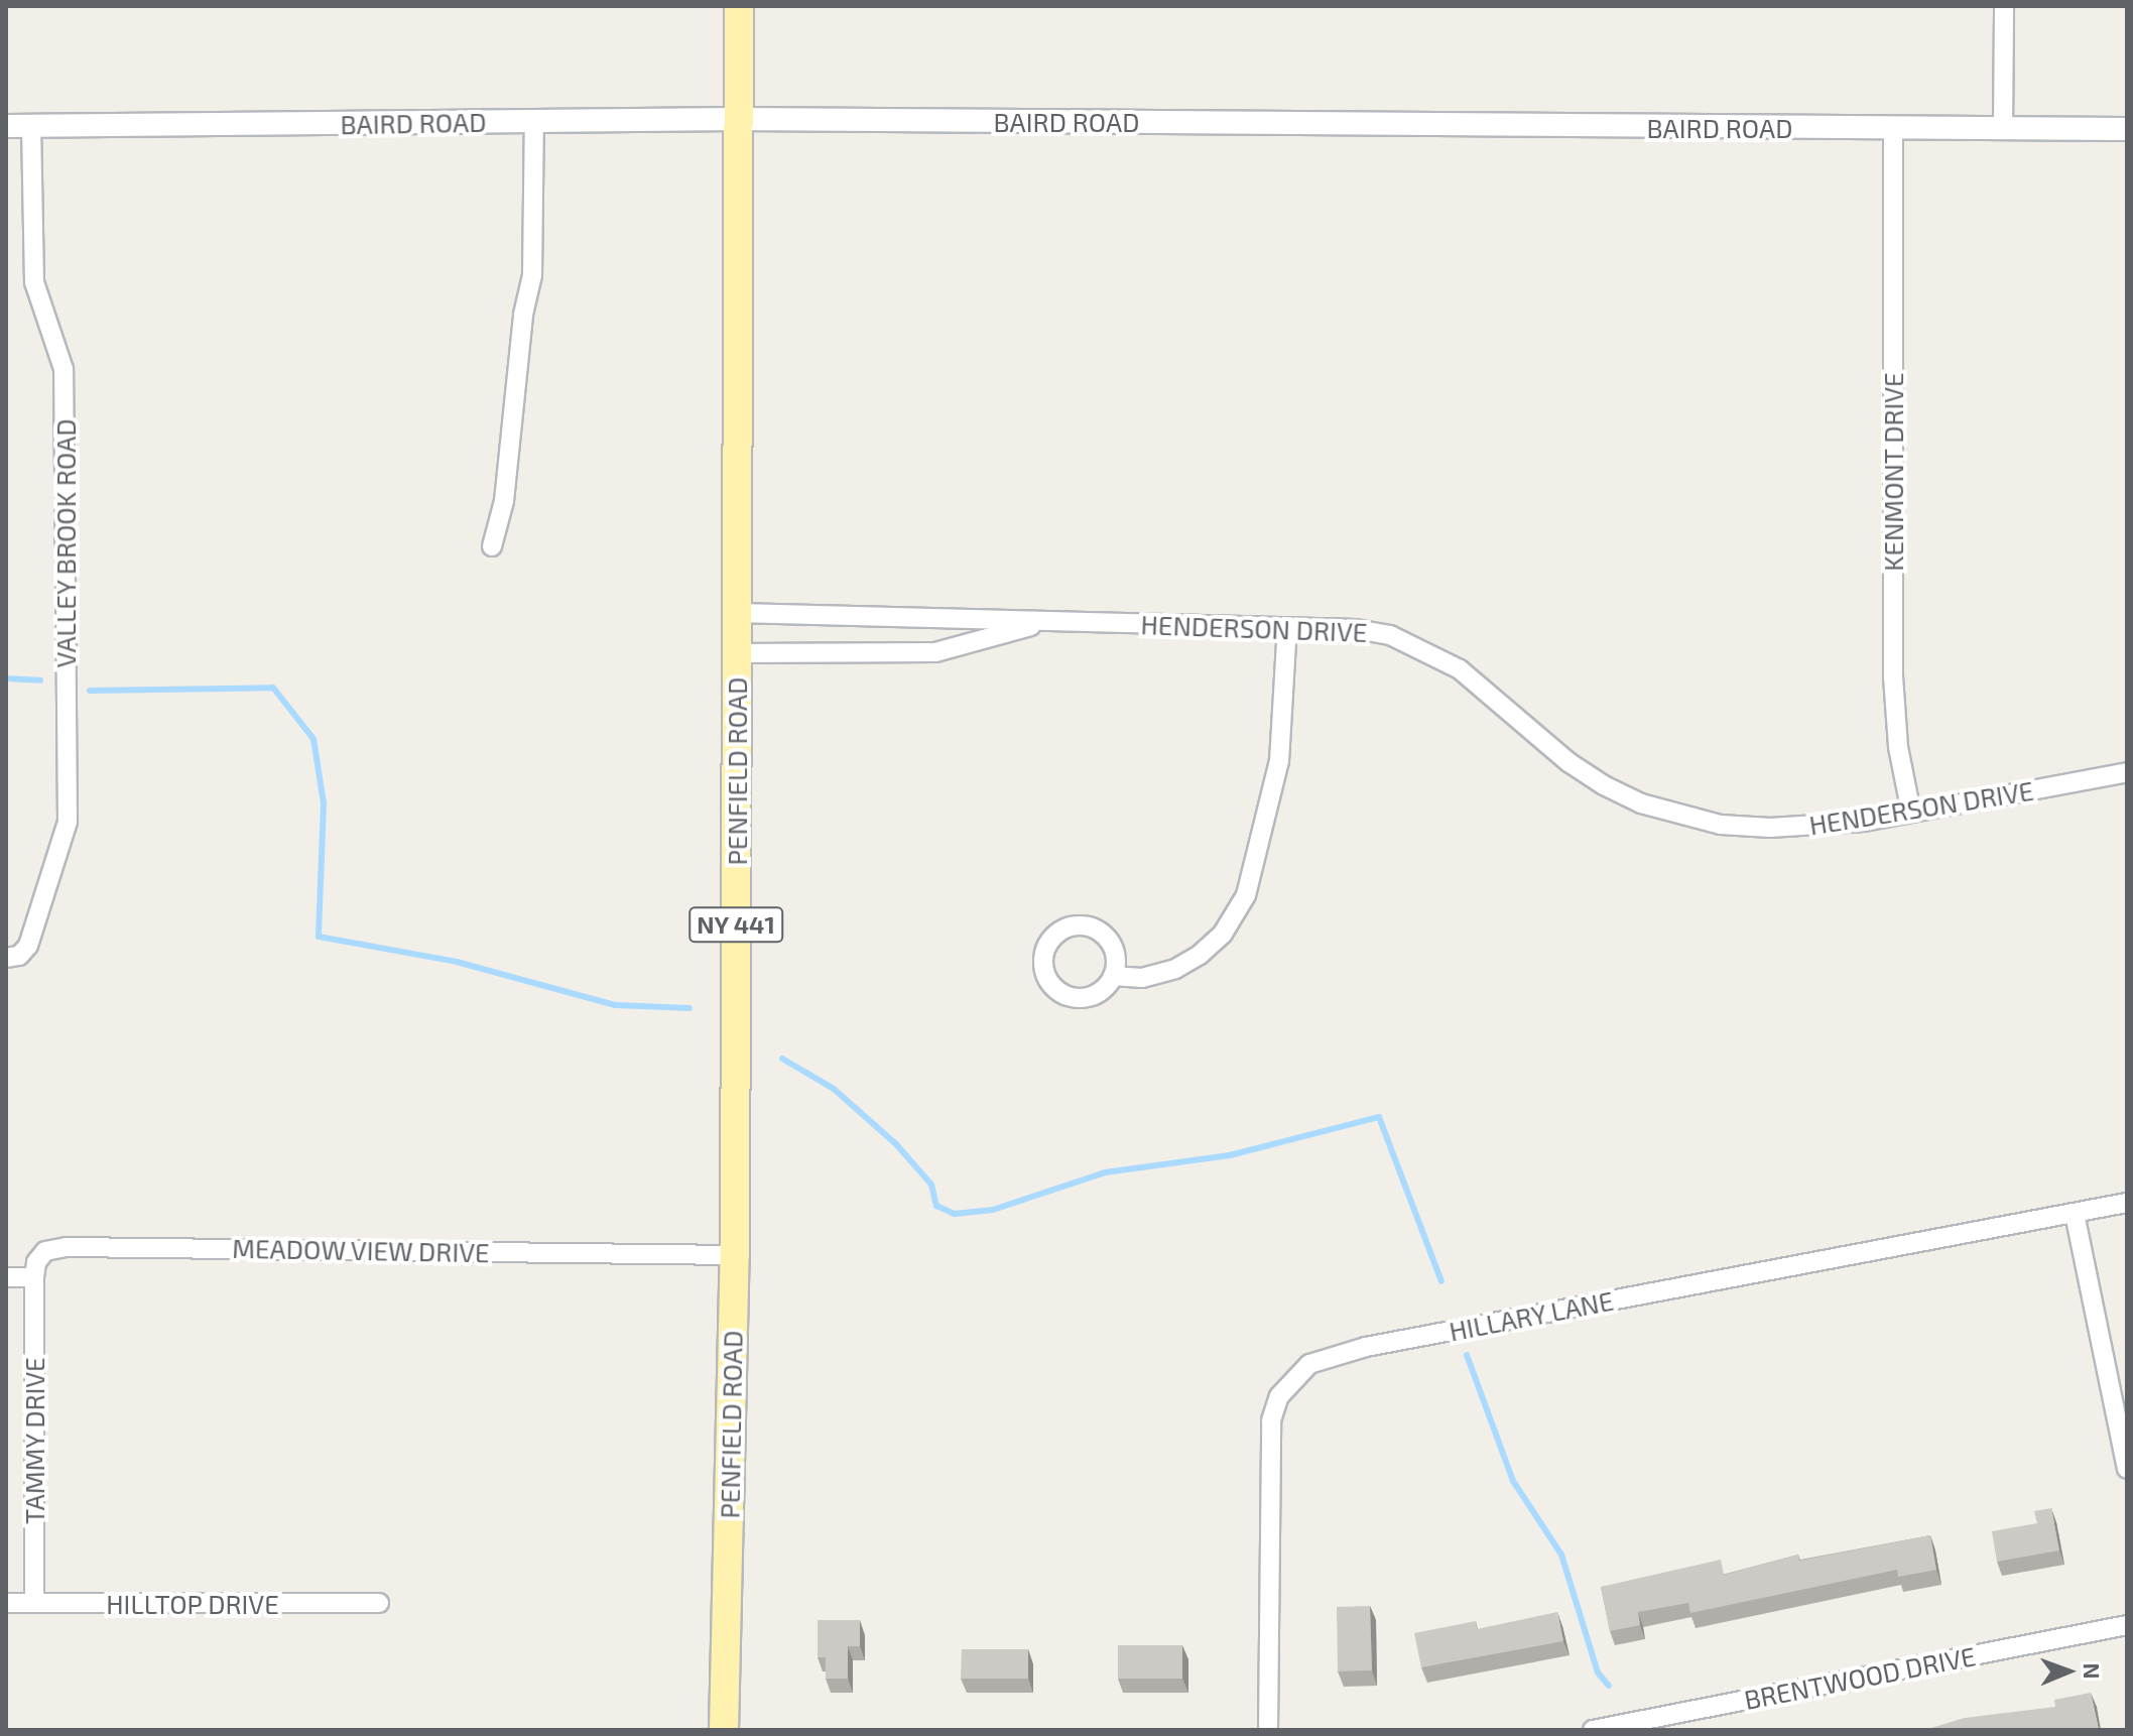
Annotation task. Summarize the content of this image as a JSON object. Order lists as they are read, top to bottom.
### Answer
{
  "streets": {
    "main road": ["PENFIELD ROAD", "NY 441"],
    "street": [
      "BAIRD ROAD",
      "KENMONT DRIVE",
      "VALLEY BROOK ROAD",
      "HENDERSON DRIVE",
      "MEADOW VIEW DRIVE",
      "HILLARY LANE",
      "TAMMY DRIVE",
      "HILLTOP DRIVE",
      "BRENTWOOD DRIVE"
    ]
  },
  "crossings": [
    ["BAIRD ROAD", "KENMONT DRIVE"],
    ["BAIRD ROAD", "VALLEY BROOK ROAD"],
    ["BAIRD ROAD", "PENFIELD ROAD"],
    ["KENMONT DRIVE", "HENDERSON DRIVE"],
    ["HENDERSON DRIVE", "PENFIELD ROAD"],
    ["PENFIELD ROAD", "MEADOW VIEW DRIVE"],
    ["MEADOW VIEW DRIVE", "TAMMY DRIVE"],
    ["TAMMY DRIVE", "HILLTOP DRIVE"]
  ],
  "north": "right"
}
